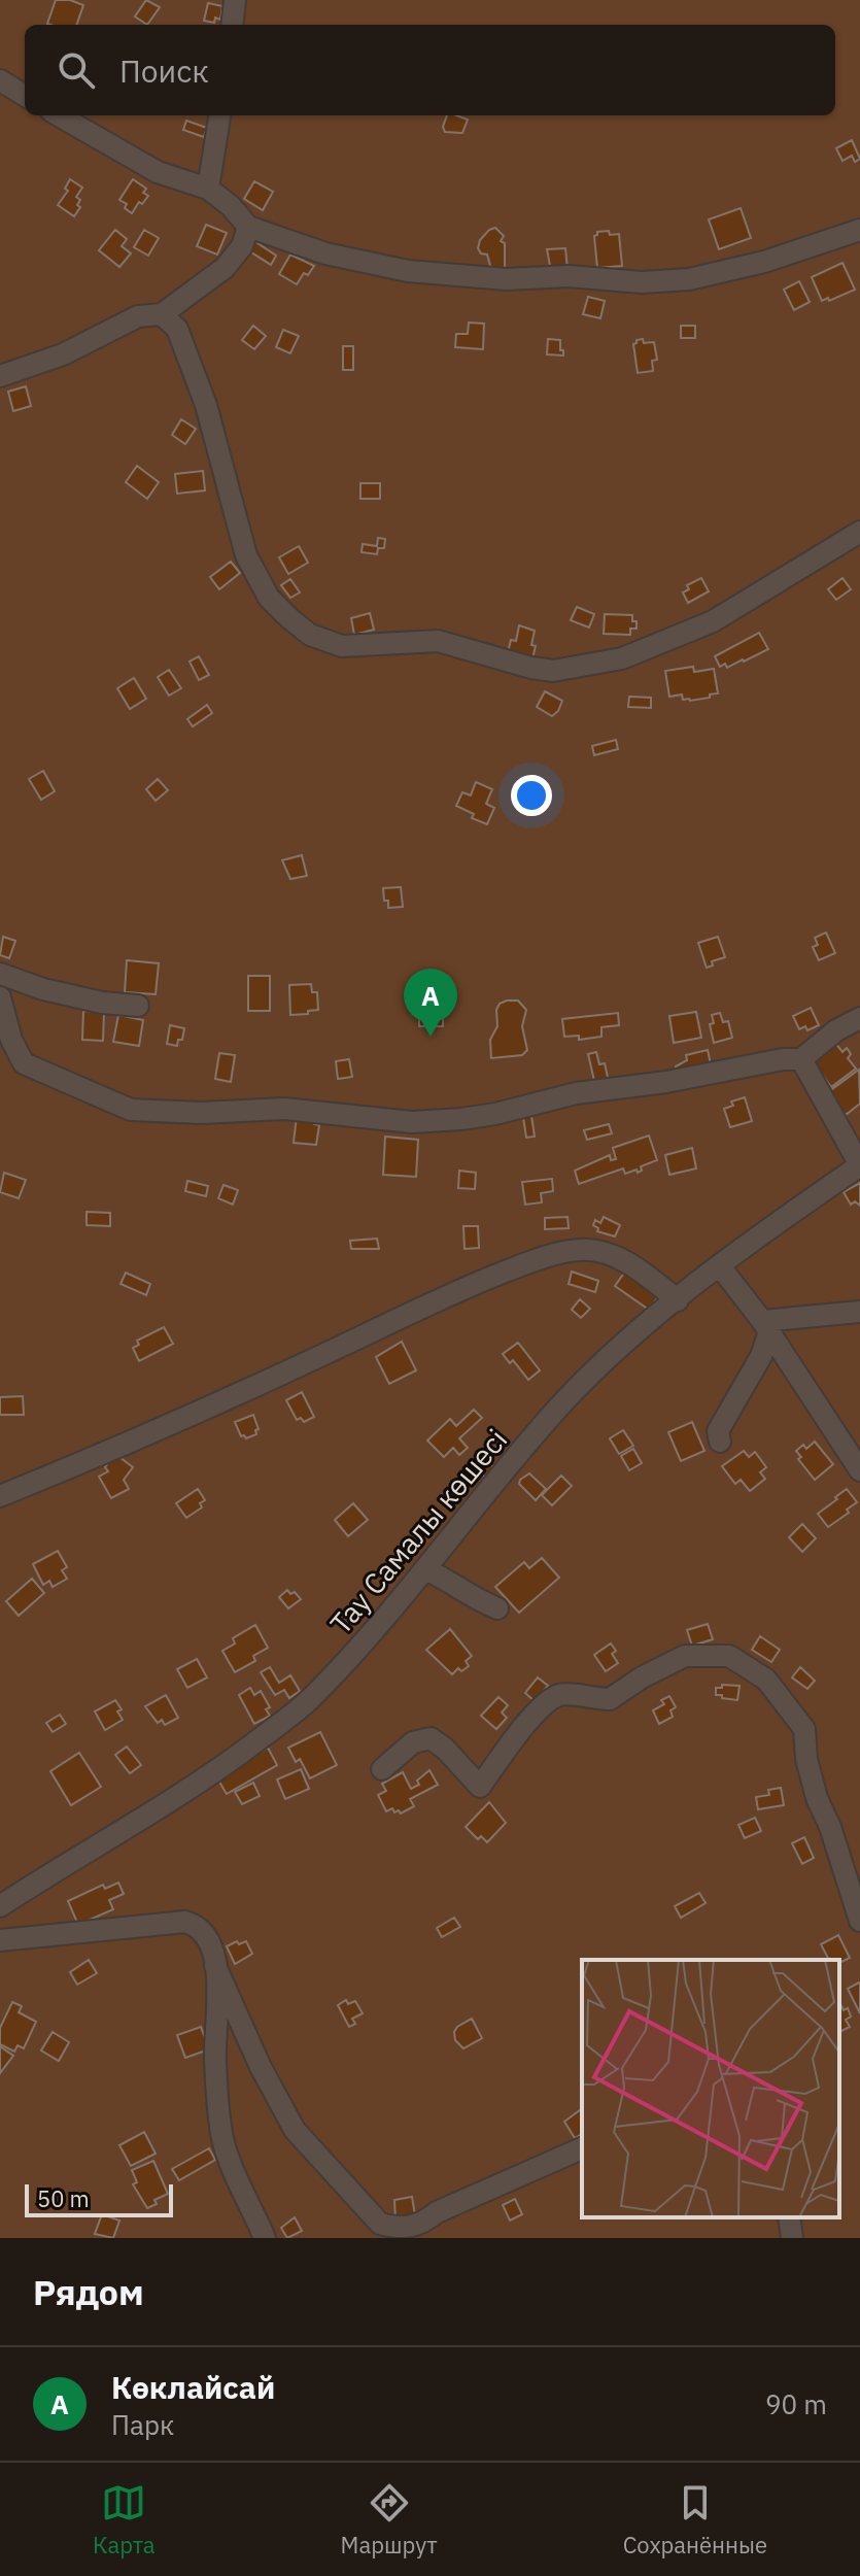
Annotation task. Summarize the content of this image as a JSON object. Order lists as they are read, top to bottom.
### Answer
{
  "streets": {
    "street": ["Тау Самалы көшесі"]
  },
  "scale_bar": "50 m",
  "page": {
    "search": "Поиск",
    "pins": "A",
    "scale": "50 m",
    "heading": "Рядом",
    "list": [
      {
        "mark": "A",
        "name": "Көклайсай",
        "note": "Парк",
        "value": "90 m"
      }
    ],
    "nav": ["Карта", "Маршрут", "Сохранённые"]
  }
}
